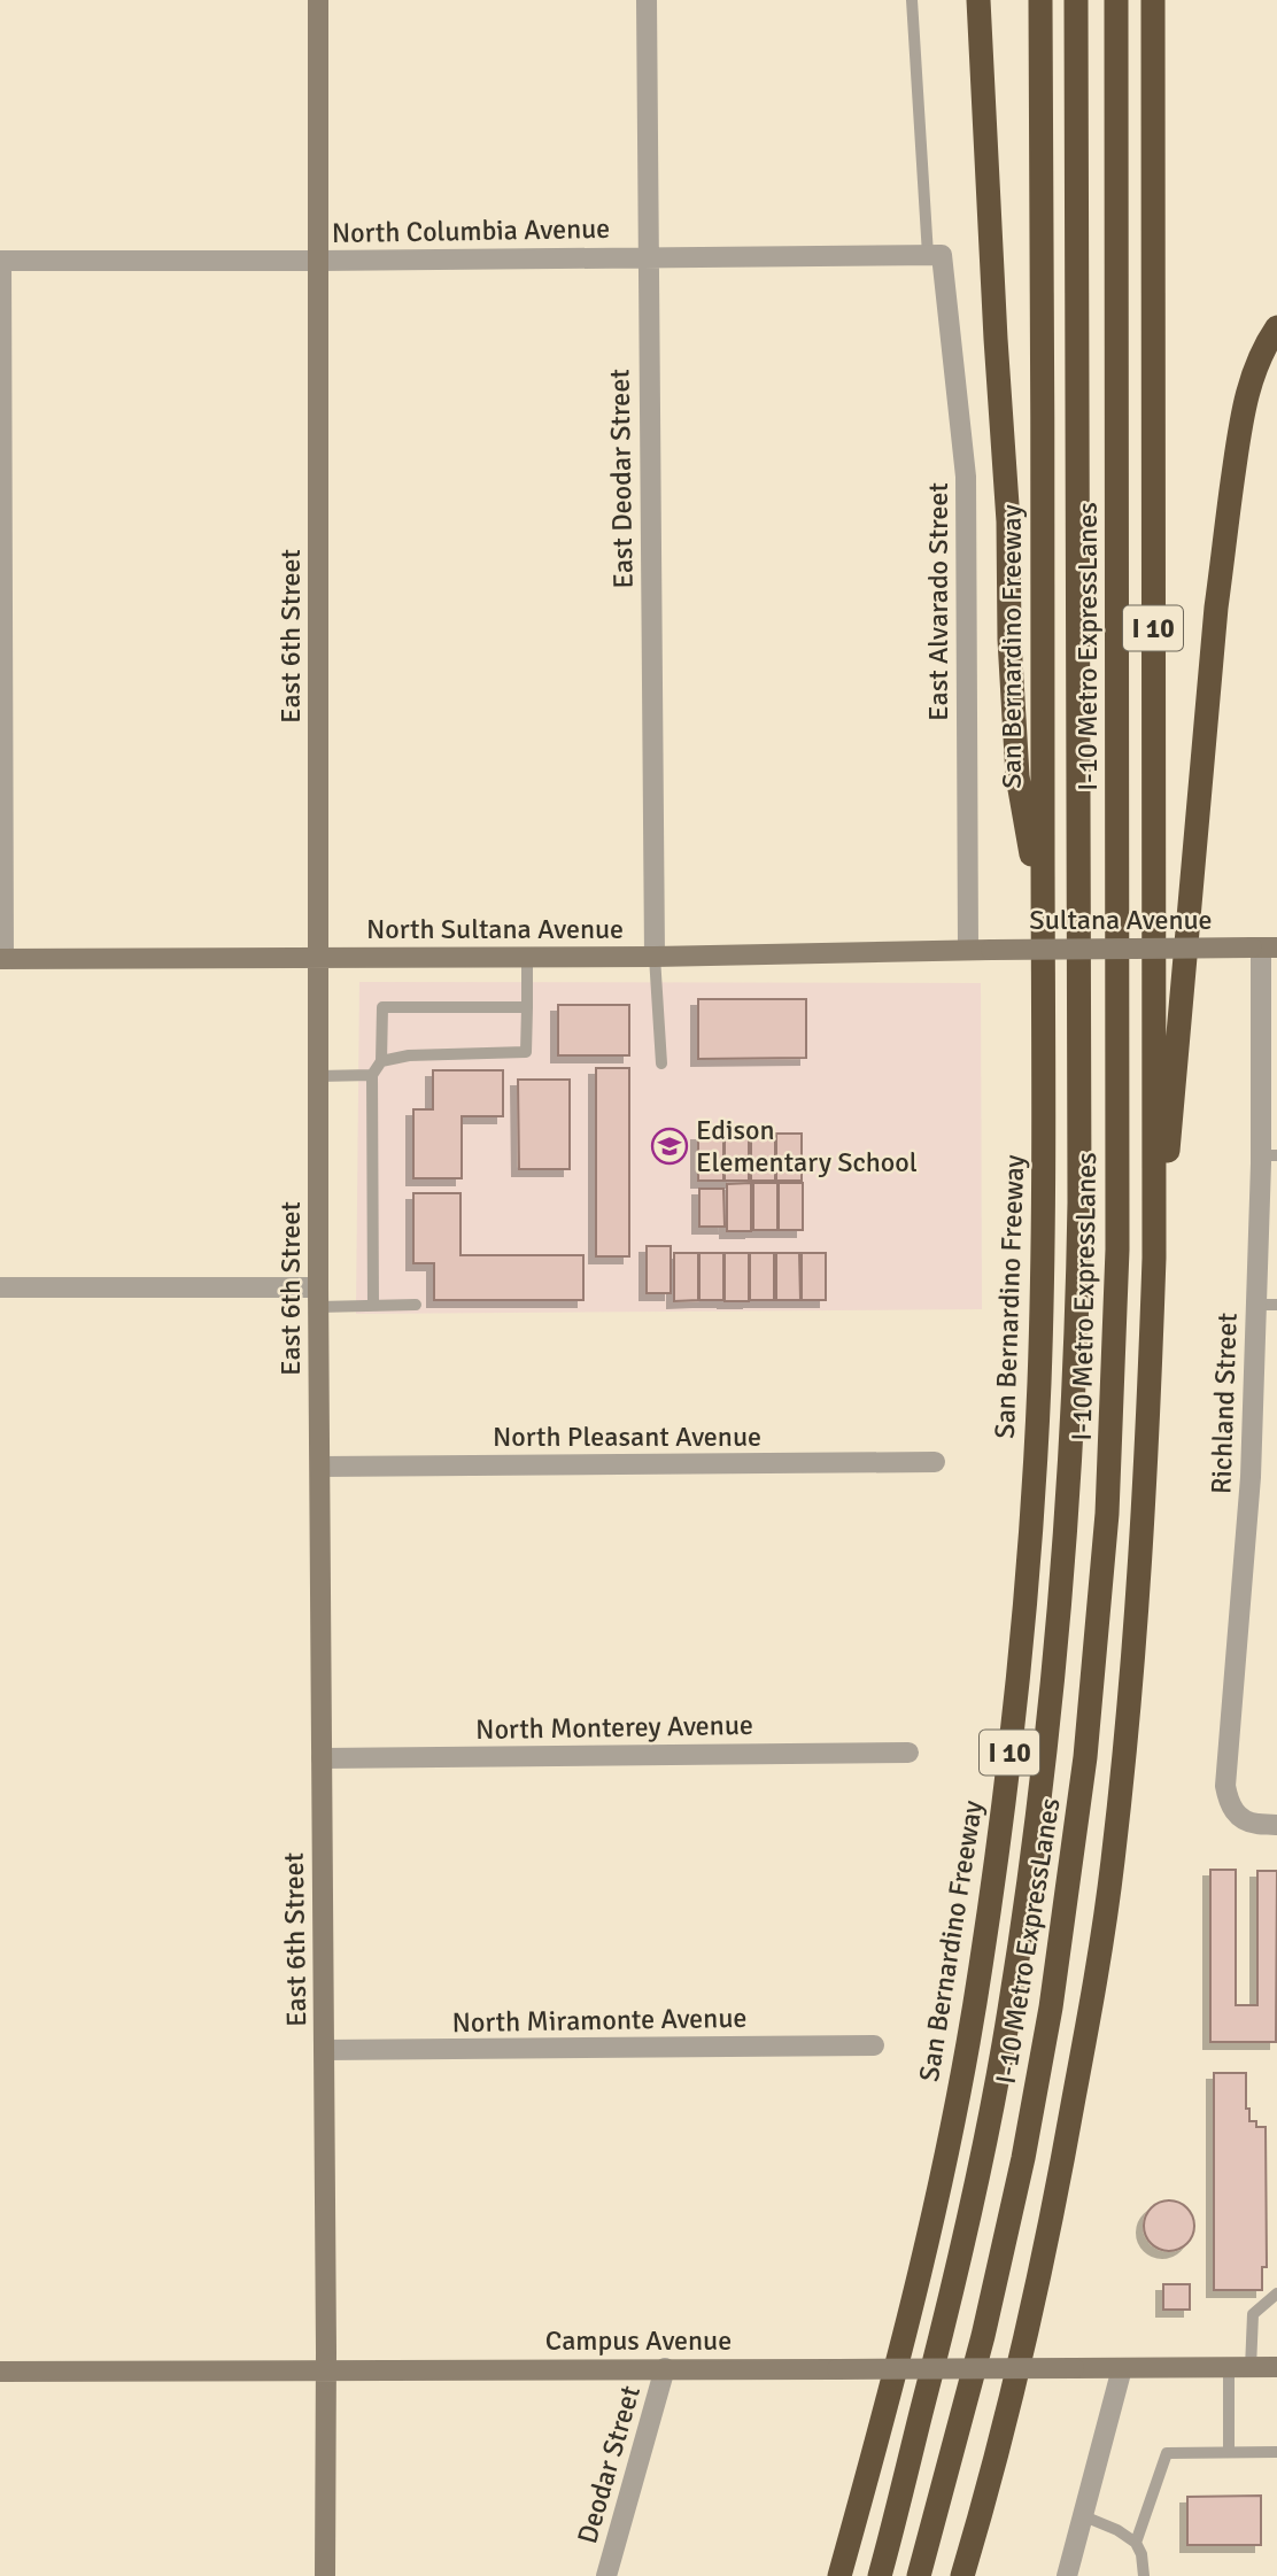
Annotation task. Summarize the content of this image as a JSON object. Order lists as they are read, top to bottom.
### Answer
{
  "streets": {
    "highway": ["I 10", "San Bernardino Freeway", "I-10 Metro ExpressLanes"],
    "main road": [
      "East 6th Street",
      "Sultana Avenue",
      "North Sultana Avenue",
      "Campus Avenue"
    ],
    "street": [
      "North Columbia Avenue",
      "East Deodar Street",
      "East Alvarado Street",
      "Richland Street",
      "North Pleasant Avenue",
      "North Monterey Avenue",
      "North Miramonte Avenue",
      "Deodar Street"
    ]
  },
  "crossings": [
    ["North Columbia Avenue", "East Deodar Street"],
    ["North Columbia Avenue", "East Alvarado Street"],
    ["North Columbia Avenue", "East 6th Street"],
    ["East Deodar Street", "North Sultana Avenue"],
    ["East Alvarado Street", "North Sultana Avenue"],
    ["East 6th Street", "North Sultana Avenue"],
    ["East 6th Street", "North Pleasant Avenue"],
    ["East 6th Street", "North Monterey Avenue"],
    ["East 6th Street", "North Miramonte Avenue"],
    ["East 6th Street", "Campus Avenue"],
    ["Sultana Avenue", "North Sultana Avenue"],
    ["Sultana Avenue", "Richland Street"],
    ["Campus Avenue", "Deodar Street"]
  ],
  "places": {
    "school or university": ["Edison Elementary School"]
  }
}
